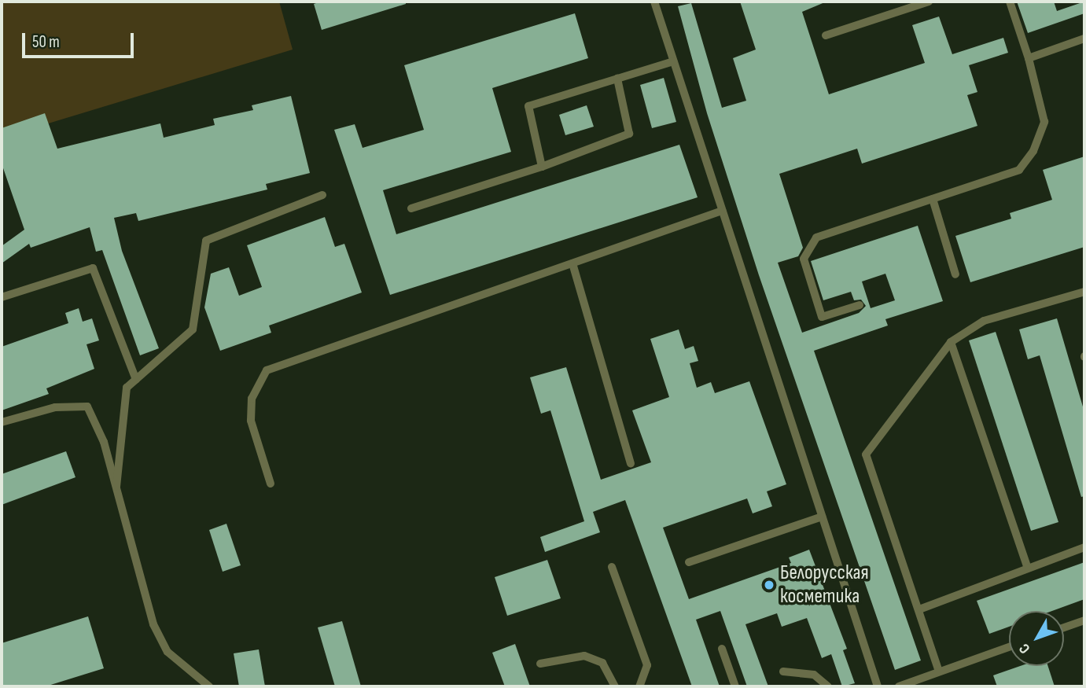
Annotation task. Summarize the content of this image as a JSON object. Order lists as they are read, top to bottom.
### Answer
{
  "places": ["Белорусская косметика"],
  "scale_bar": "50 m",
  "north": "bottom left"
}
